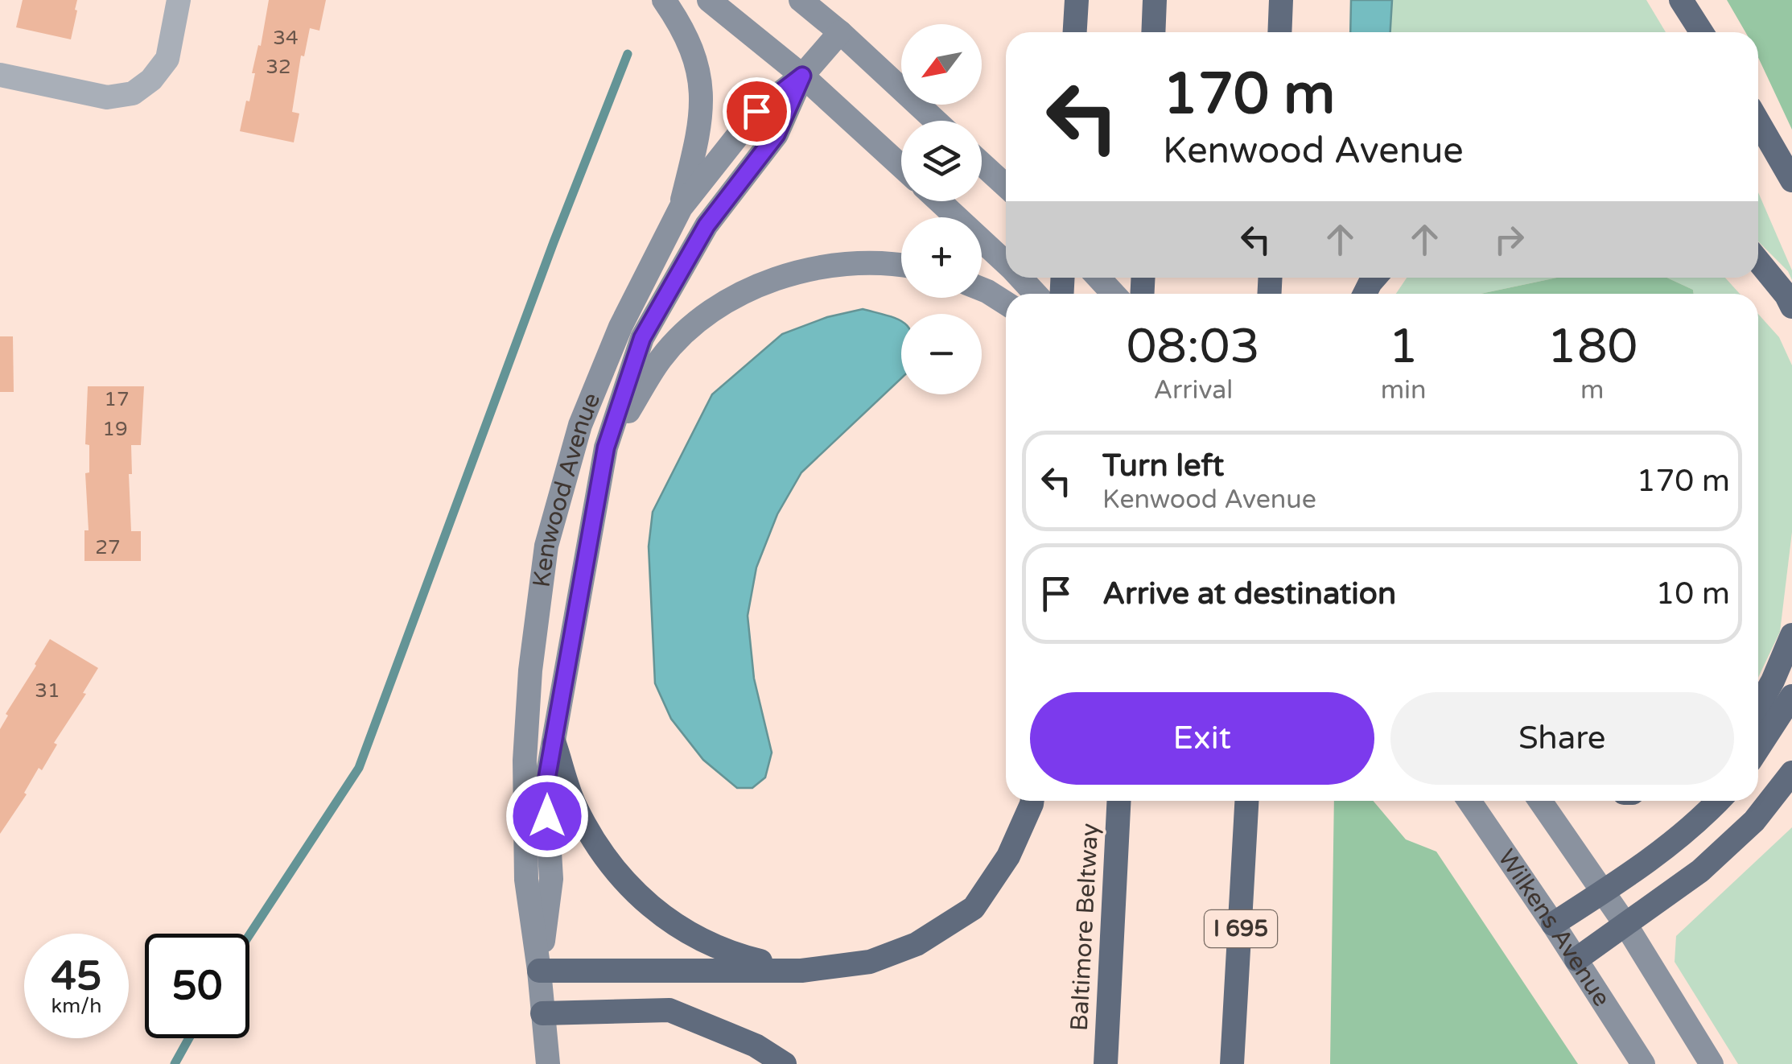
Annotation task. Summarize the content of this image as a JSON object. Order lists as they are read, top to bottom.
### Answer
{
  "streets": {
    "highway": ["Baltimore Beltway", "I 695"],
    "main road": ["Kenwood Avenue", "Wilkens Avenue"]
  },
  "house_numbers": [
    "34",
    "32",
    "17",
    "19",
    "27",
    "31"
  ],
  "north": "bottom left",
  "page": {
    "map_buttons": ["+", "−"],
    "turn": ["170 m", "Kenwood Avenue"],
    "eta": [
      "08:03",
      "Arrival",
      "1",
      "min",
      "180",
      "m"
    ],
    "list": [
      {
        "name": "Turn left",
        "note": "Kenwood Avenue",
        "value": "170 m"
      },
      {
        "name": "Arrive at destination",
        "value": "10 m"
      }
    ],
    "buttons": ["Exit", "Share"],
    "speed": "45 km/h",
    "limit": "50"
  }
}
